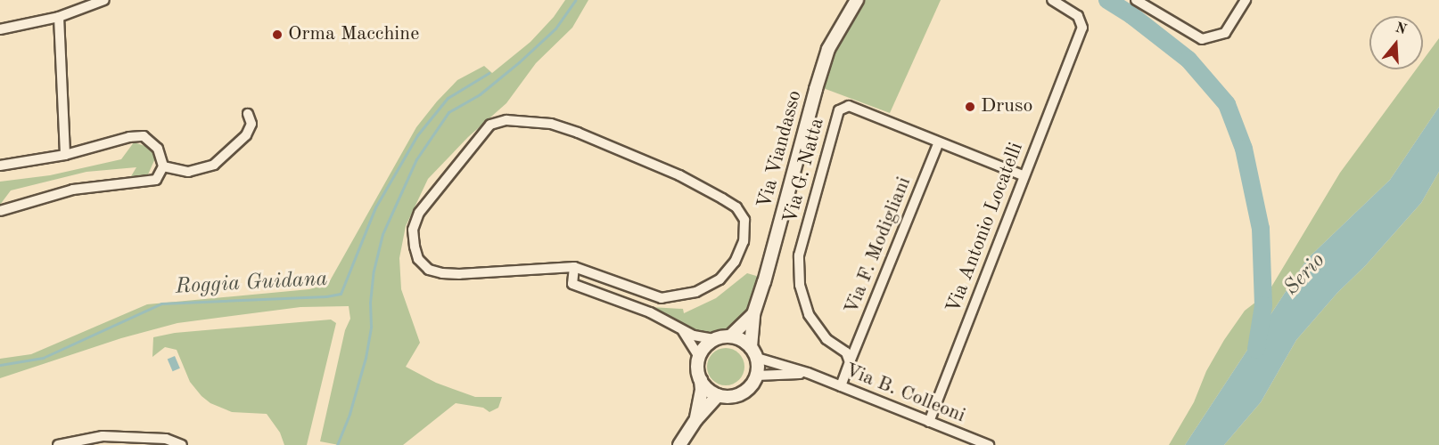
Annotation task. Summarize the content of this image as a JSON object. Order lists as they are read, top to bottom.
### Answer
{
  "streets": {
    "street": [
      "Via Viandasso",
      "Via G. Natta",
      "Via Antonio Locatelli",
      "Via F. Modigliani",
      "Via B. Colleoni"
    ]
  },
  "crossings": [
    ["Via Viandasso", "Via B. Colleoni"],
    ["Via G. Natta", "Via Antonio Locatelli"],
    ["Via G. Natta", "Via F. Modigliani"],
    ["Via Antonio Locatelli", "Via B. Colleoni"]
  ],
  "water": ["Serio", "Roggia Guidana"],
  "places": ["Orma Macchine", "Druso"],
  "north": "top"
}
